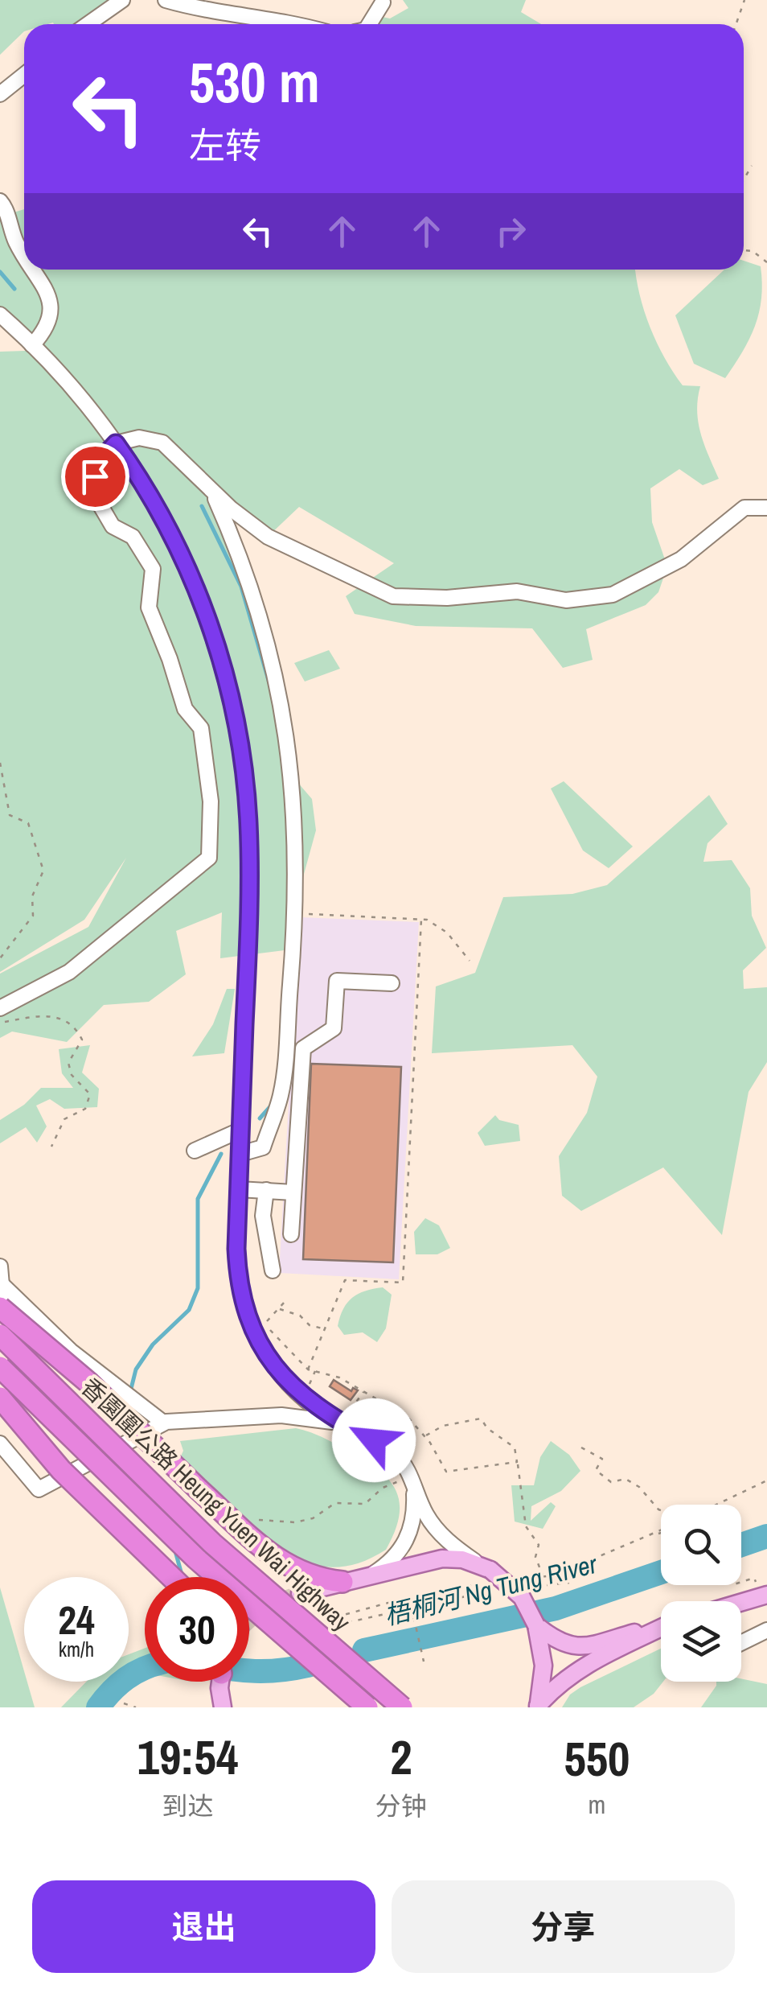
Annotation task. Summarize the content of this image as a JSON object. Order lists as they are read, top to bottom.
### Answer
{
  "streets": {
    "highway": ["香園圍公路 Heung Yuen Wai Highway"]
  },
  "water": ["梧桐河 Ng Tung River"],
  "page": {
    "turn": ["530 m", "左转"],
    "speed": "24 km/h",
    "limit": "30",
    "eta": [
      "19:54",
      "到达",
      "2",
      "分钟",
      "550",
      "m"
    ],
    "buttons": ["退出", "分享"]
  }
}
